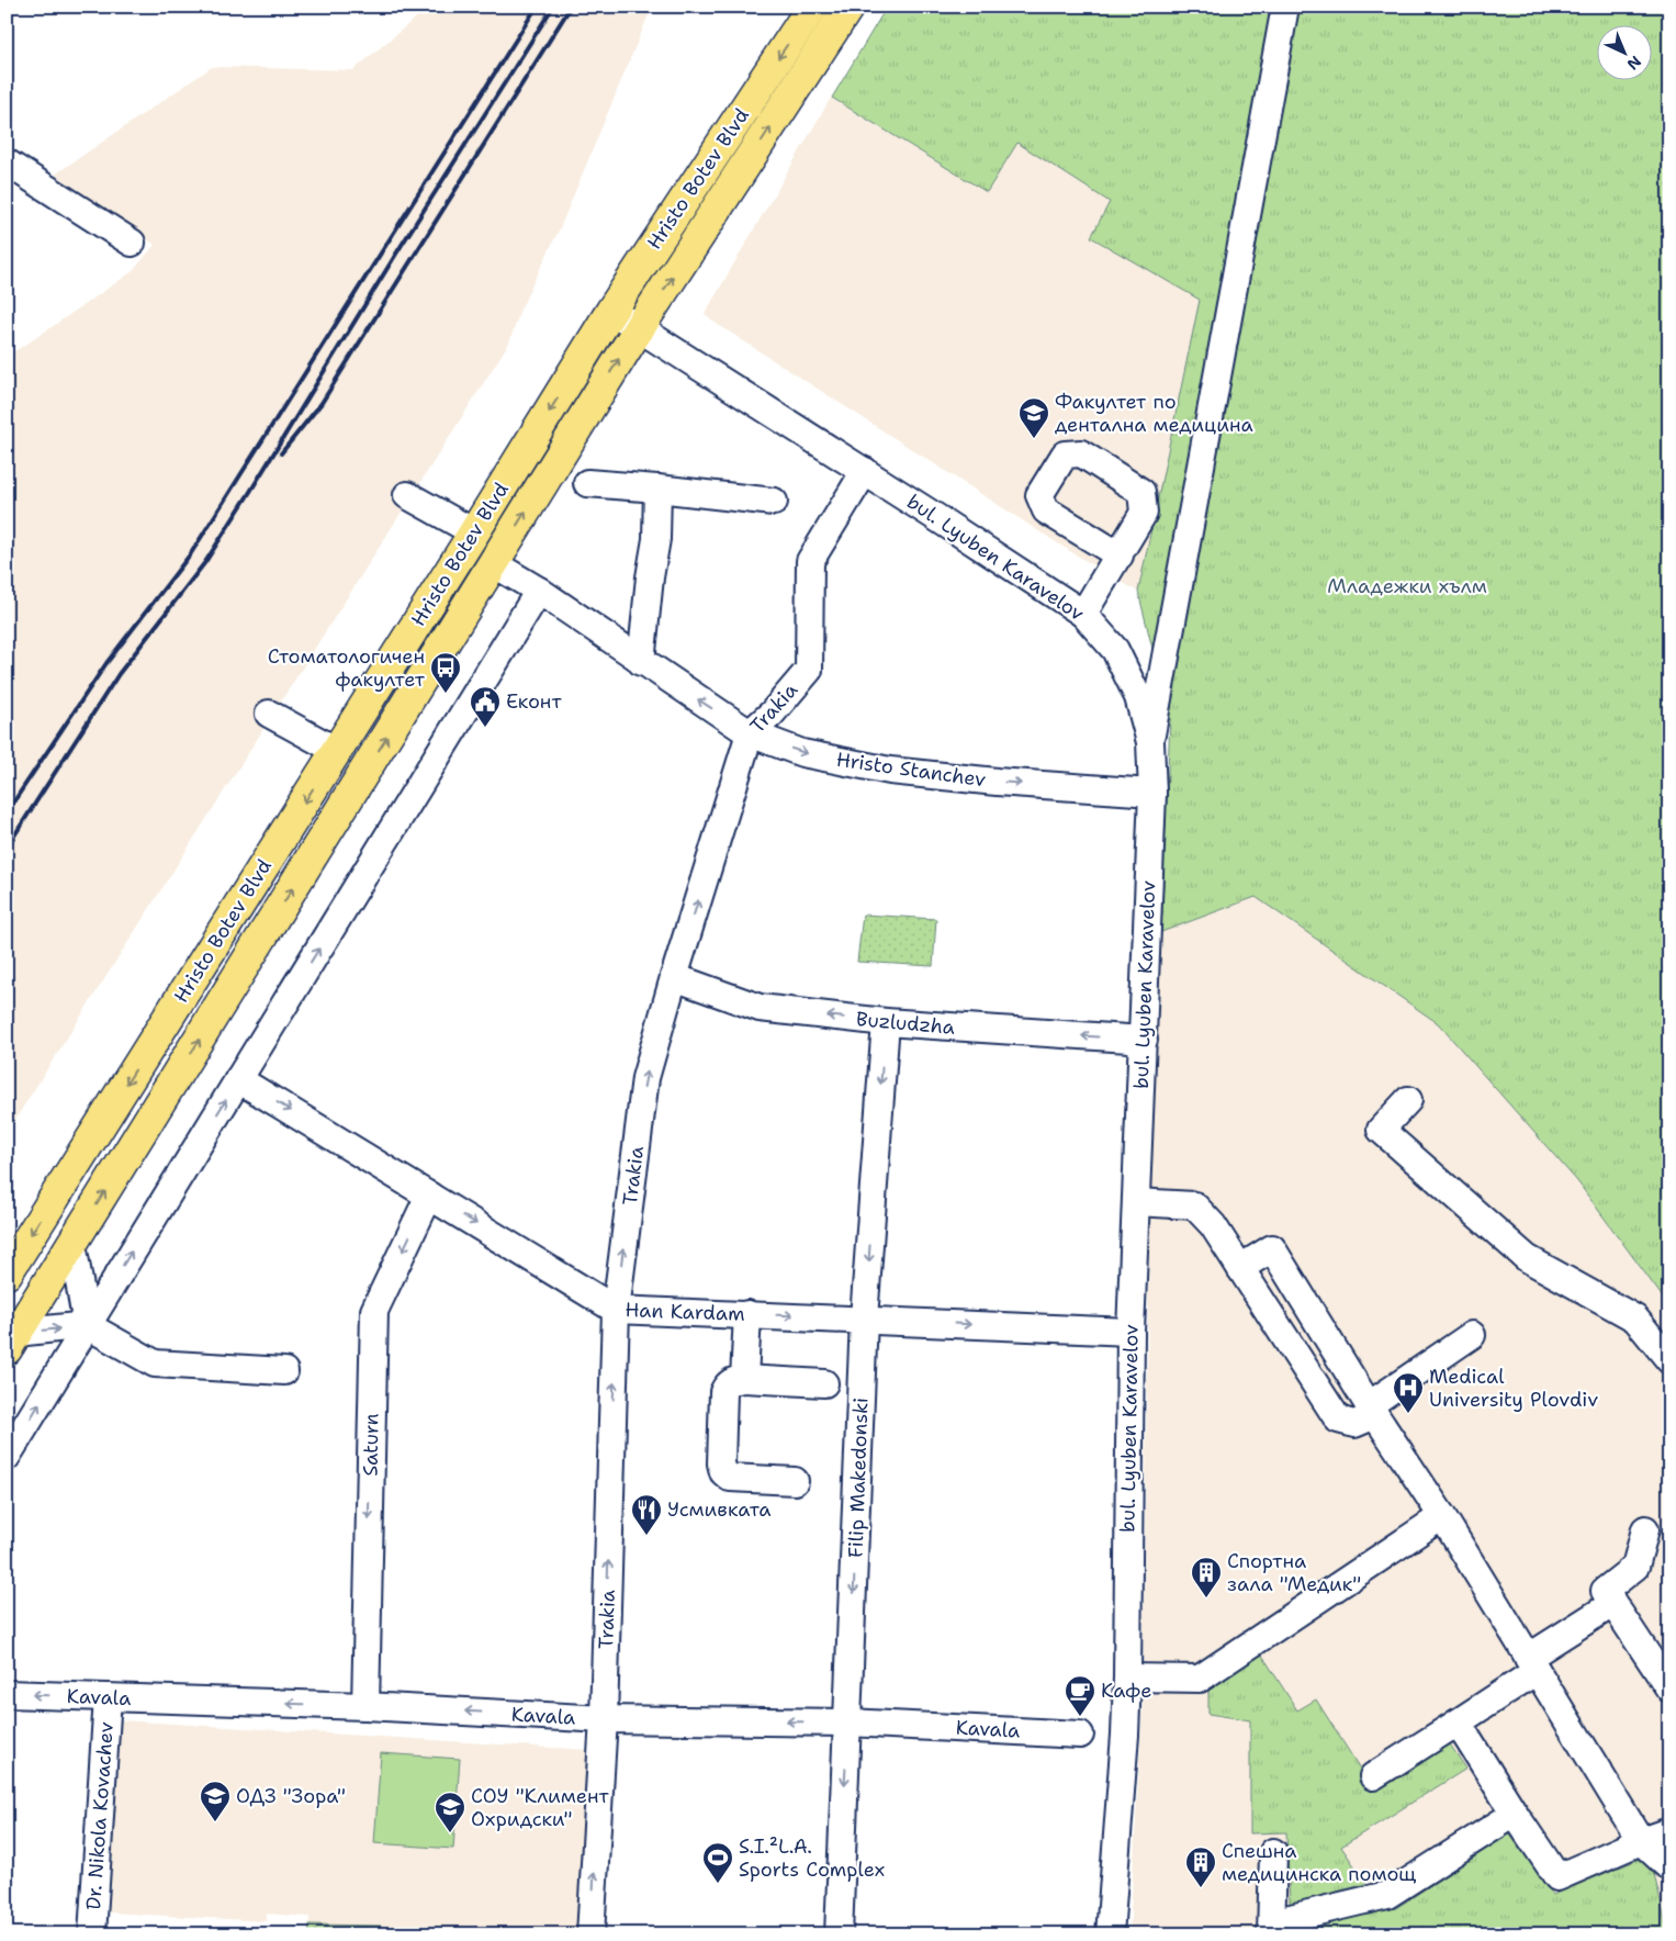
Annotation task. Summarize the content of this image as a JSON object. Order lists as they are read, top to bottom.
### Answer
{
  "streets": {
    "main road": ["Hristo Botev Blvd"],
    "street": [
      "bul. Lyuben Karavelov",
      "Trakia",
      "Hristo Stanchev",
      "Buzludzha",
      "Han Kardam",
      "Saturn",
      "Filip Makedonski",
      "Kavala",
      "Dr. Nikola Kovachev"
    ]
  },
  "crossings": [
    ["Hristo Botev Blvd", "bul. Lyuben Karavelov"],
    ["Hristo Botev Blvd", "Hristo Stanchev"],
    ["bul. Lyuben Karavelov", "Trakia"],
    ["bul. Lyuben Karavelov", "Hristo Stanchev"],
    ["bul. Lyuben Karavelov", "Buzludzha"],
    ["bul. Lyuben Karavelov", "Han Kardam"],
    ["Trakia", "Hristo Stanchev"],
    ["Trakia", "Buzludzha"],
    ["Trakia", "Han Kardam"],
    ["Trakia", "Kavala"],
    ["Buzludzha", "Filip Makedonski"],
    ["Han Kardam", "Saturn"],
    ["Han Kardam", "Filip Makedonski"],
    ["Saturn", "Kavala"],
    ["Filip Makedonski", "Kavala"],
    ["Kavala", "Dr. Nikola Kovachev"]
  ],
  "one_way": [
    "Trakia",
    "Buzludzha",
    "Han Kardam",
    "Saturn",
    "Filip Makedonski",
    "Kavala"
  ],
  "parks": ["Младежки хълм"],
  "places": {
    "school or university": ["Факултет по дентална медицина", "ОДЗ \"Зора\"", "СОУ \"Климент Охридски\""],
    "bus stop": ["Стоматологичен факултет"],
    "public building": ["Еконт"],
    "hospital": ["Medical University Plovdiv"],
    "restaurant": ["Усмивката"],
    "building": ["Спортна зала \"Медик\"", "Спешна медицинска помощ"],
    "cafe": ["Кафе"],
    "sports": ["S.I.²L.A. Sports Complex"]
  },
  "north": "bottom right"
}
